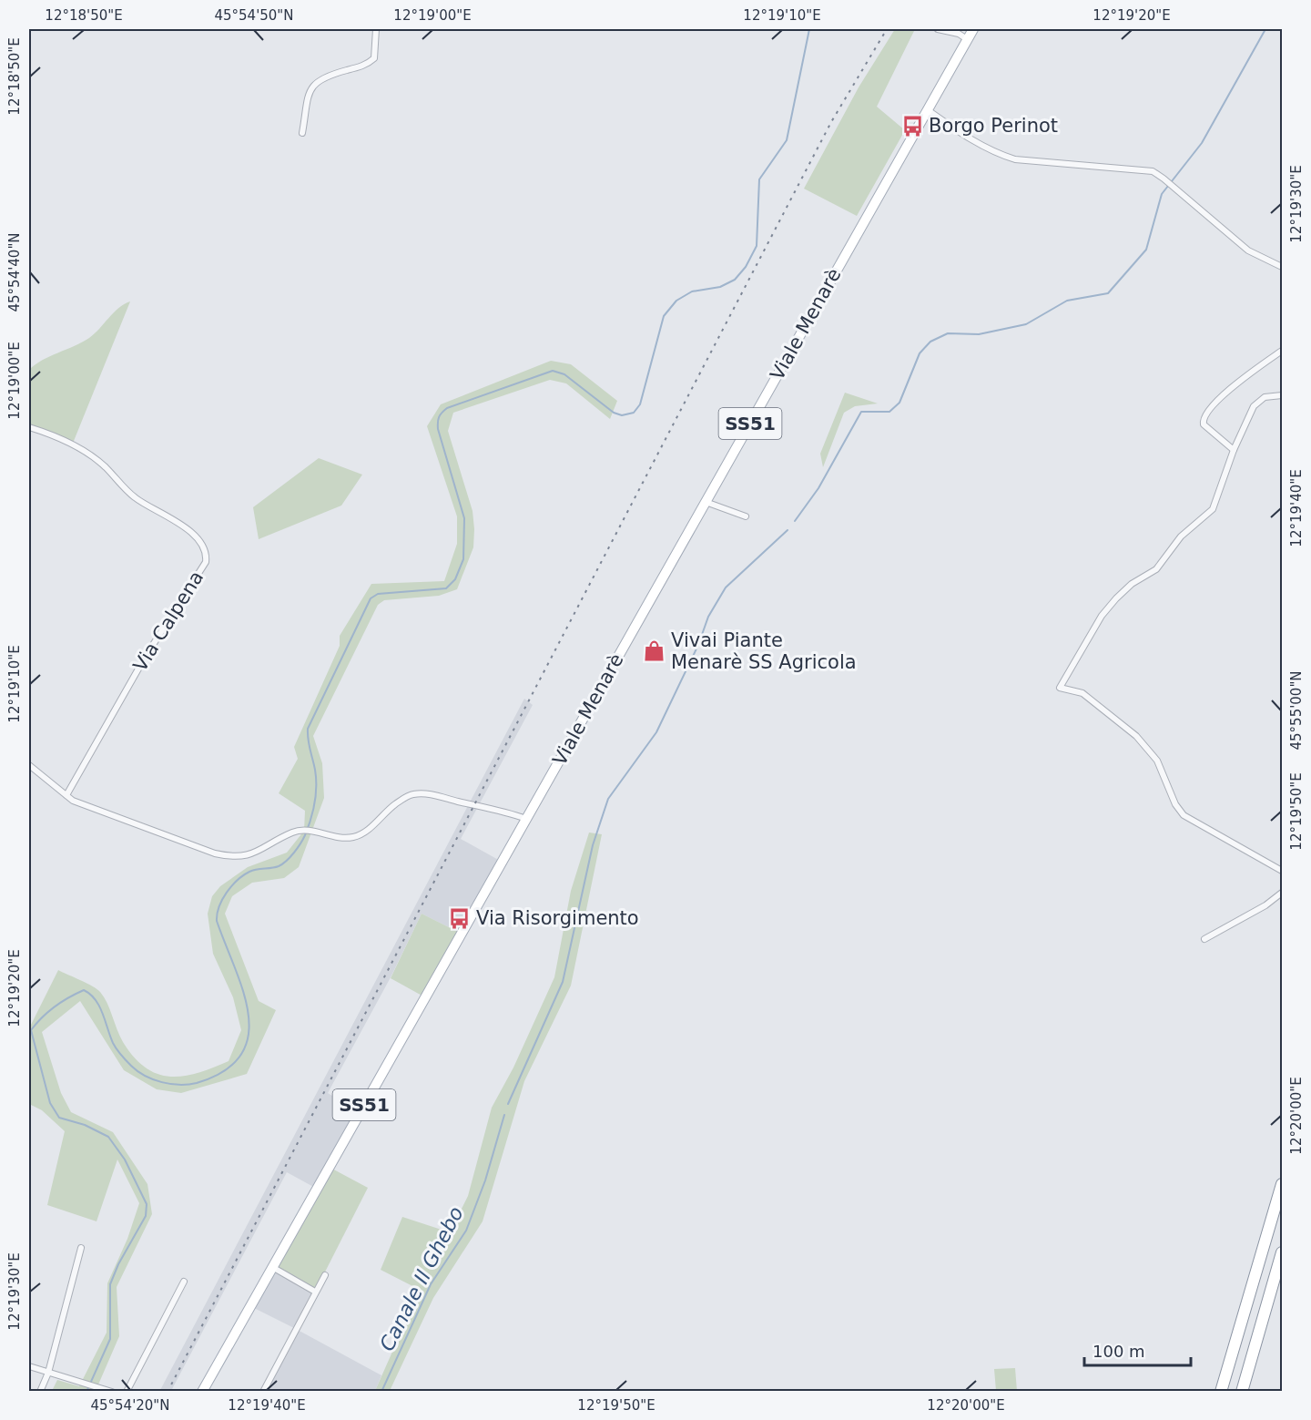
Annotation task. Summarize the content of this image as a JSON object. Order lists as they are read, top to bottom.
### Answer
{
  "streets": {
    "main road": ["Viale Menarè", "SS51"],
    "street": ["Via Calpena"]
  },
  "crossings": [
    ["Viale Menarè", "SS51"]
  ],
  "water": ["Canale Il Ghebo"],
  "places": {
    "bus stop": ["Borgo Perinot", "Via Risorgimento"],
    "shop": ["Vivai Piante Menarè SS Agricola"]
  },
  "scale_bar": "100 m",
  "coordinates": [
    "12°18'50\"E",
    "45°54'50\"N",
    "12°19'00\"E",
    "12°19'10\"E",
    "12°19'20\"E",
    "12°19'30\"E",
    "45°54'40\"N",
    "12°19'40\"E",
    "45°55'00\"N",
    "12°19'50\"E",
    "12°20'00\"E",
    "45°54'20\"N"
  ]
}
